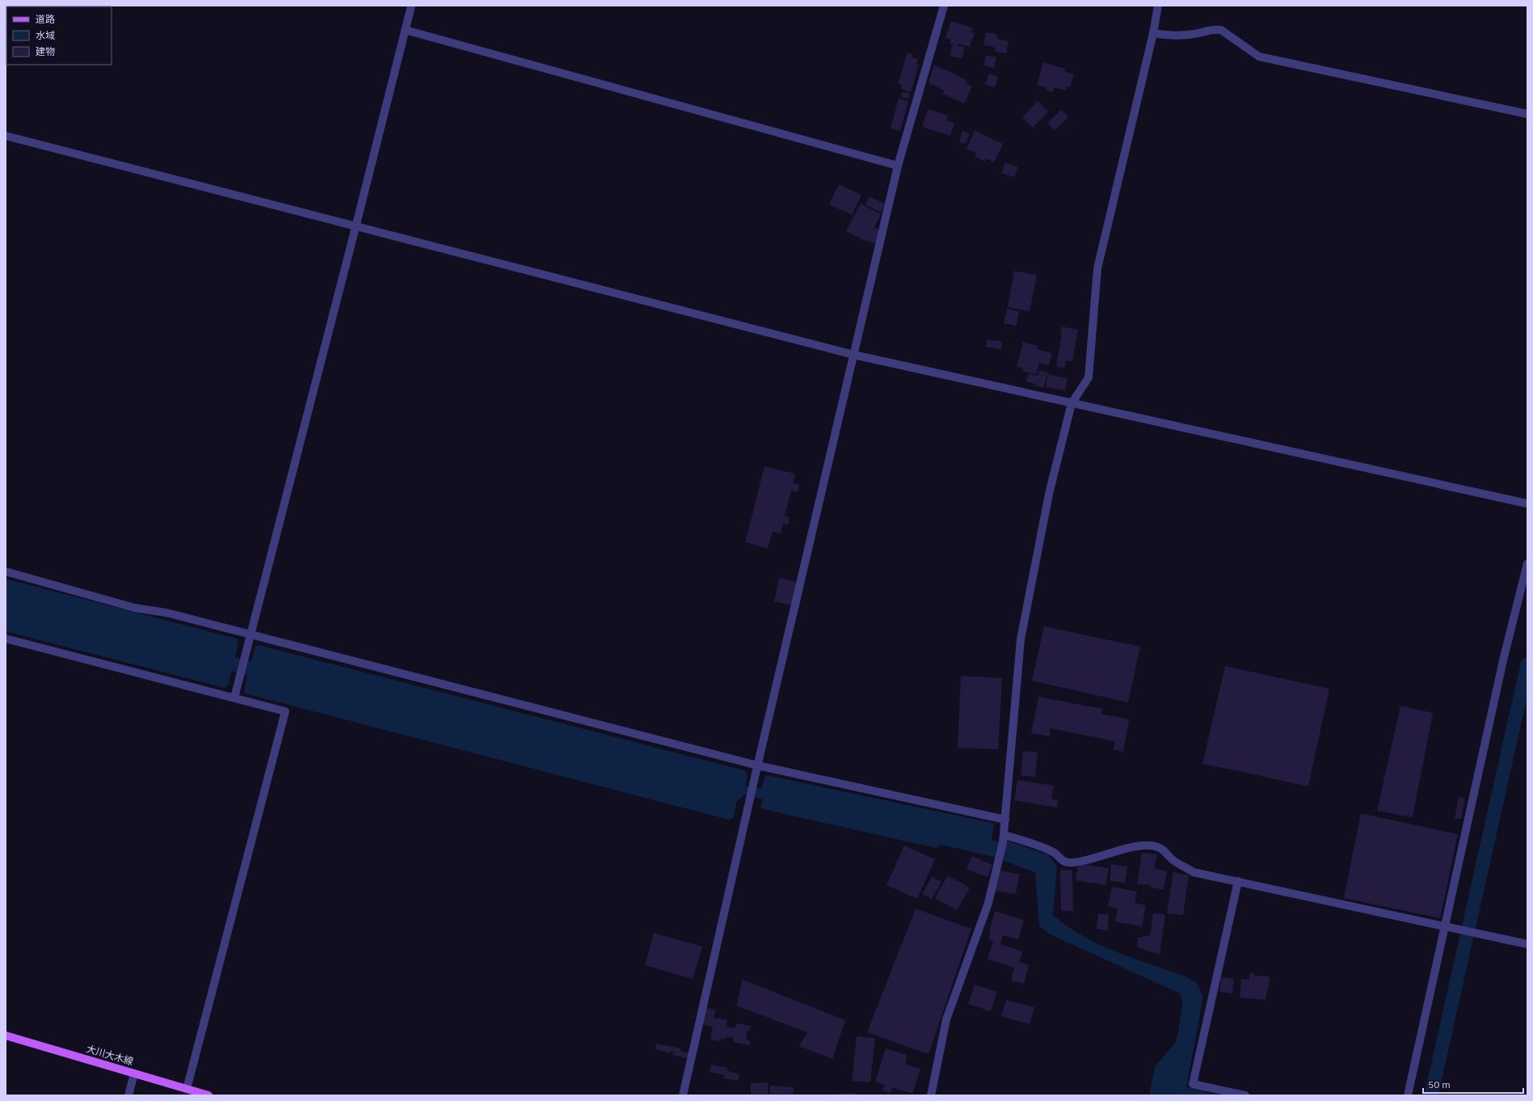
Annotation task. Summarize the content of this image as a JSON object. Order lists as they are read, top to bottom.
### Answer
{
  "streets": {
    "main road": ["大川大木線"]
  },
  "legend": ["道路", "水域", "建物"],
  "scale_bar": "50 m"
}
